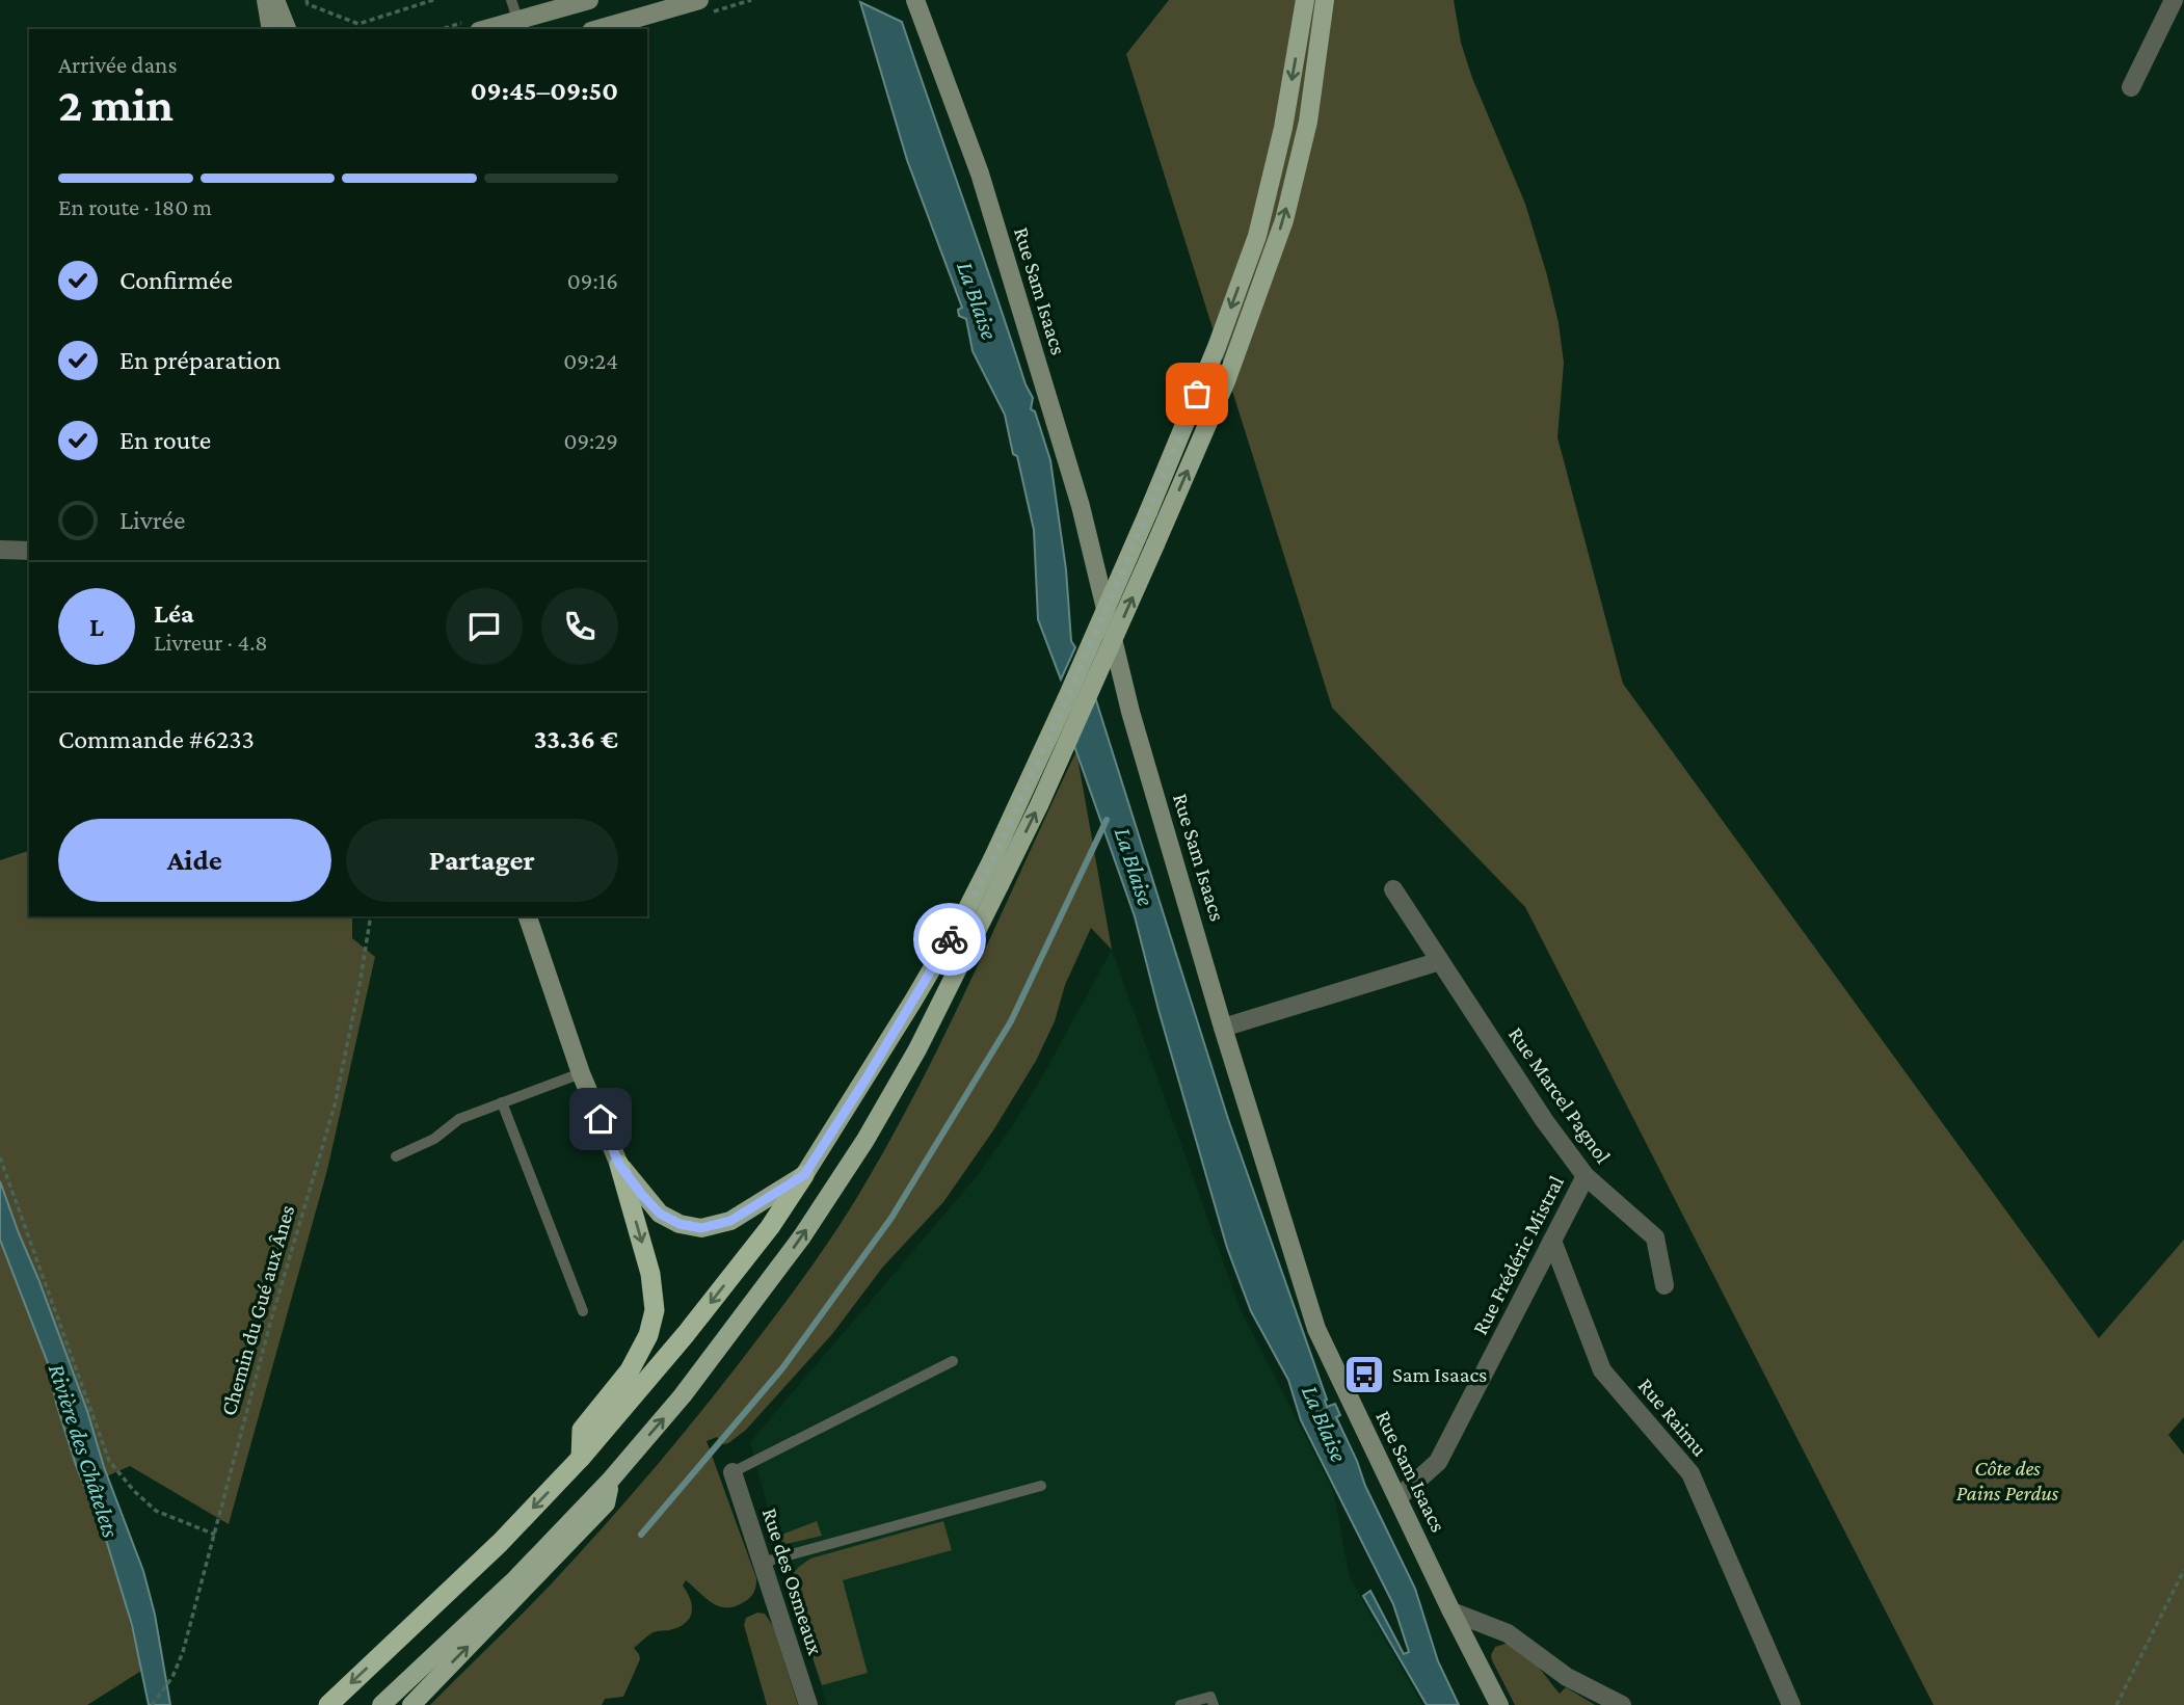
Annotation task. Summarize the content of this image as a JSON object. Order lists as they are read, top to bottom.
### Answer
{
  "streets": {
    "main road": ["Rue Sam Isaacs"],
    "street": [
      "Rue Marcel Pagnol",
      "Rue Frédéric Mistral",
      "Rue Raimu",
      "Rue des Osmeaux"
    ],
    "path": ["Chemin du Gué aux Ânes"]
  },
  "crossings": [
    ["Rue Sam Isaacs", "Rue Frédéric Mistral"],
    ["Rue Marcel Pagnol", "Rue Frédéric Mistral"],
    ["Rue Frédéric Mistral", "Rue Raimu"]
  ],
  "water": ["La Blaise", "Rivière des Châtelets"],
  "parks": ["Côte des Pains Perdus"],
  "places": {
    "bus stop": ["Sam Isaacs"]
  },
  "page": {
    "heading": ["2 min", "Arrivée dans", "09:45–09:50"],
    "panel": [
      "Léa",
      "Livreur · 4.8",
      "Commande #6233",
      "33.36 €"
    ],
    "bar": "En route · 180 m",
    "list": [
      ["Confirmée", "09:16"],
      ["En préparation", "09:24"],
      ["En route", "09:29"],
      "Livrée"
    ],
    "round": "L",
    "buttons": ["Aide", "Partager"]
  }
}
